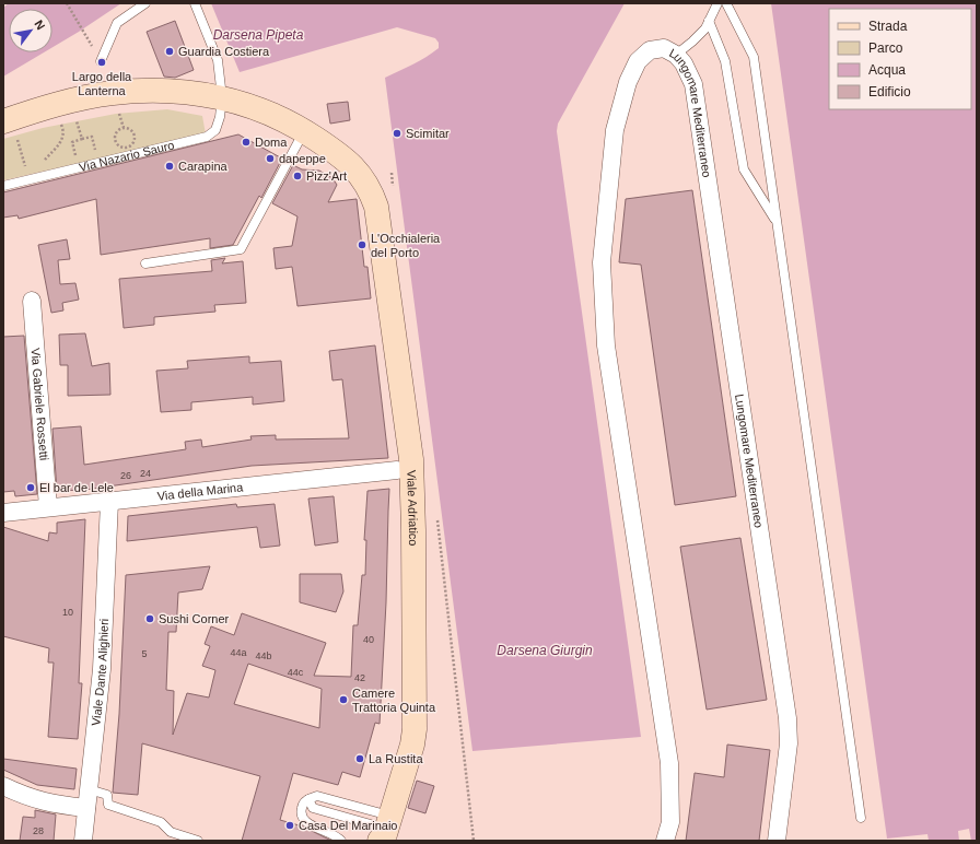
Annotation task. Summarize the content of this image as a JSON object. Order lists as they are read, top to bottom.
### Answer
{
  "streets": {
    "street": [
      "Lungomare Mediterraneo",
      "Via Gabriele Rossetti",
      "Via della Marina",
      "Viale Adriatico",
      "Viale Dante Alighieri"
    ],
    "lane": ["Via Nazario Sauro"]
  },
  "crossings": [
    ["Via Gabriele Rossetti", "Via della Marina"],
    ["Via della Marina", "Viale Dante Alighieri"]
  ],
  "water": ["Darsena Pipeta", "Darsena Giurgin"],
  "places": [
    "Guardia Costiera",
    "Largo della Lanterna",
    "Scimitar",
    "Doma",
    "dapeppe",
    "Carapina",
    "Pizz'Art",
    "L'Occhialeria del Porto",
    "El bar de Lele",
    "Sushi Corner",
    "Camere Trattoria Quinta",
    "La Rustita",
    "Casa Del Marinaio"
  ],
  "house_numbers": [
    "24",
    "26",
    "10",
    "40",
    "44a",
    "5",
    "44b",
    "44c",
    "42",
    "28"
  ],
  "legend": [
    "Strada",
    "Parco",
    "Acqua",
    "Edificio"
  ],
  "north": "top right"
}
